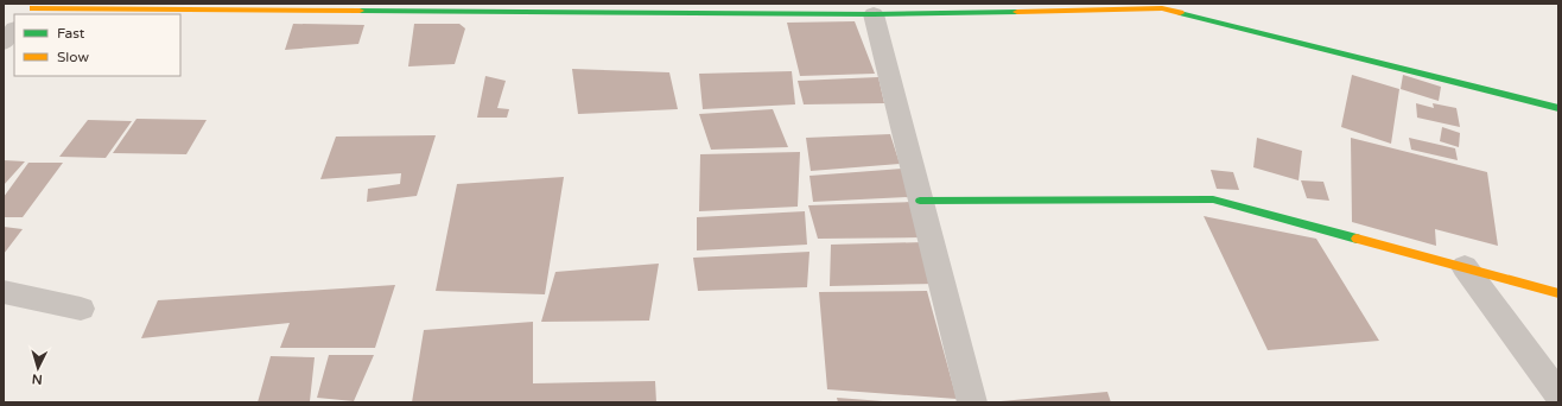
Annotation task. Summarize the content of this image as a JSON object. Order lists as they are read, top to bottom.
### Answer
{
  "legend": ["Fast", "Slow"],
  "north": "bottom"
}
